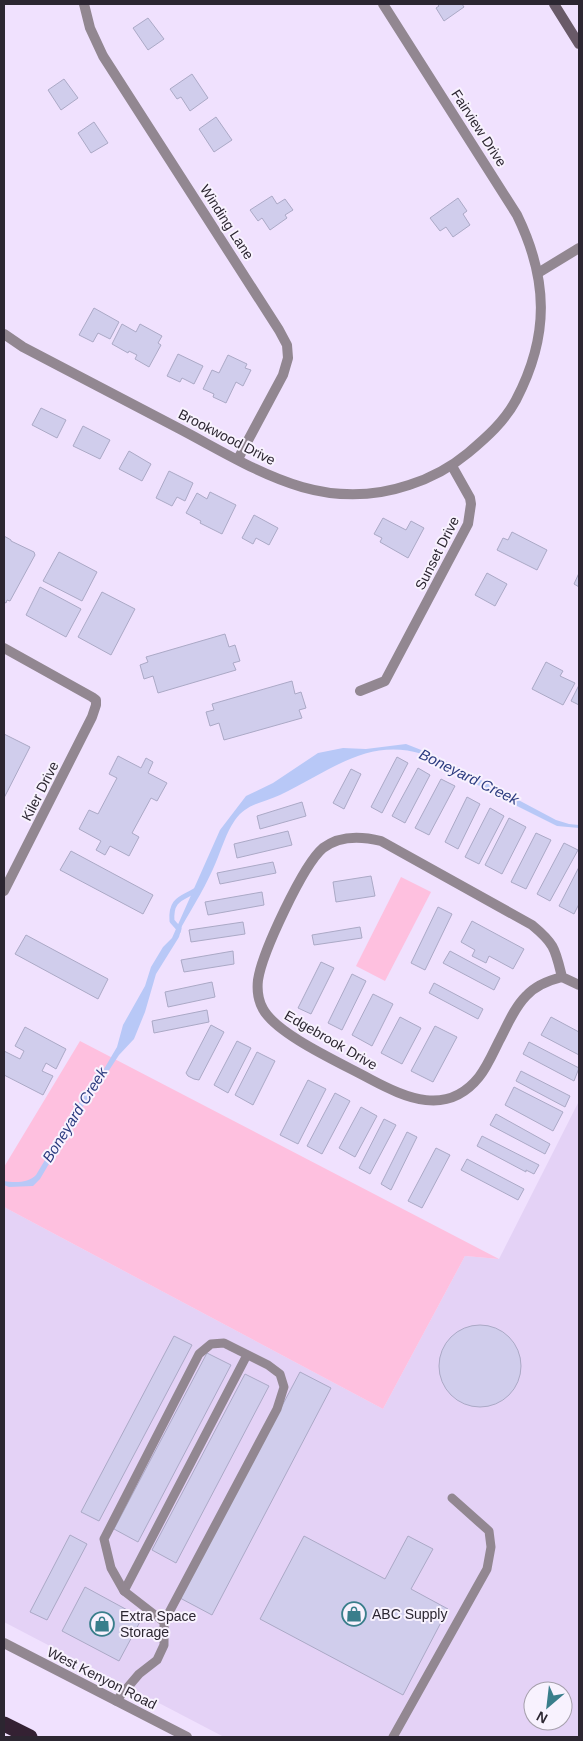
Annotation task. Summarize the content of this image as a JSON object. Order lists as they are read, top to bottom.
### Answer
{
  "streets": {
    "street": [
      "Fairview Drive",
      "Winding Lane",
      "Brookwood Drive",
      "Sunset Drive",
      "Kiler Drive",
      "Edgebrook Drive",
      "West Kenyon Road"
    ]
  },
  "crossings": [
    ["Winding Lane", "Brookwood Drive"],
    ["Brookwood Drive", "Sunset Drive"]
  ],
  "water": ["Boneyard Creek"],
  "places": {
    "shop": ["ABC Supply", "Extra Space Storage"]
  },
  "north": "bottom left"
}
